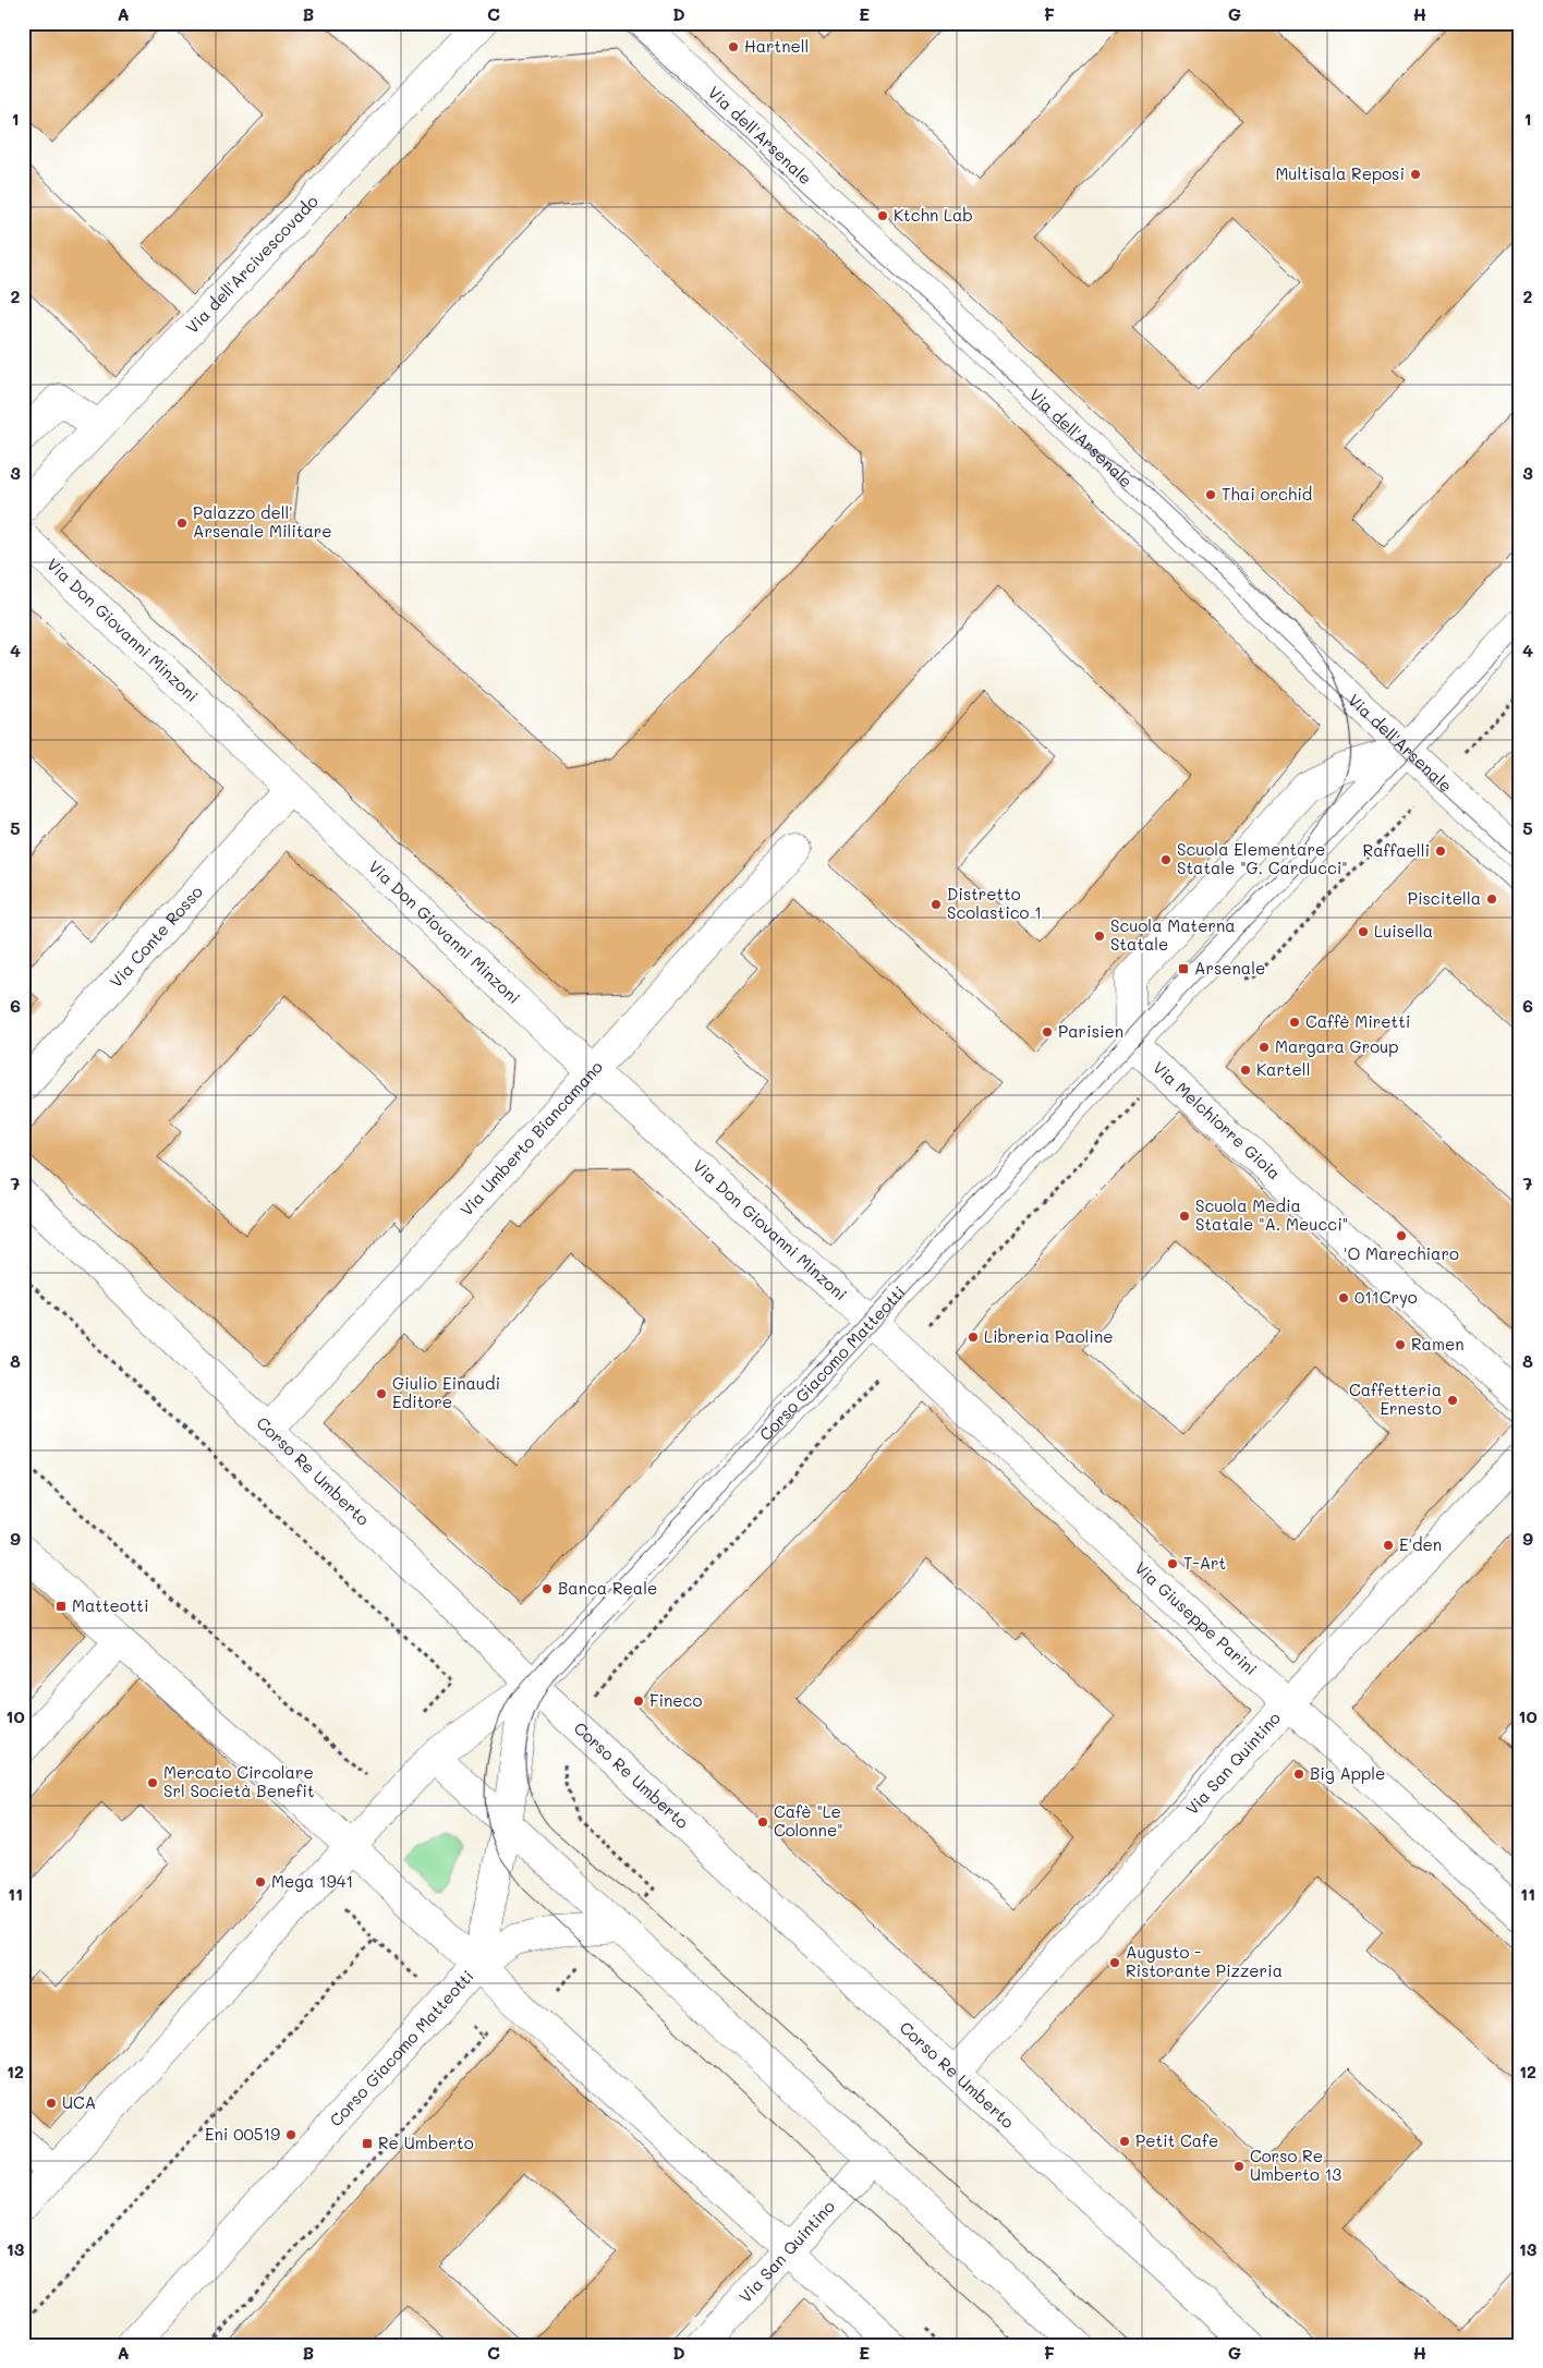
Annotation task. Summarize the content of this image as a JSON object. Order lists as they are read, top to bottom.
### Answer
{
  "streets": {
    "street": [
      "Via dell'Arsenale",
      "Via dell'Arcivescovado",
      "Via Don Giovanni Minzoni",
      "Via Conte Rosso",
      "Via Melchiorre Gioia",
      "Via Umberto Biancamano",
      "Corso Giacomo Matteotti",
      "Corso Re Umberto",
      "Via Giuseppe Parini",
      "Via San Quintino"
    ]
  },
  "crossings": [
    ["Via dell'Arsenale", "Corso Giacomo Matteotti"],
    ["Via Don Giovanni Minzoni", "Via Conte Rosso"],
    ["Via Don Giovanni Minzoni", "Via Umberto Biancamano"],
    ["Via Don Giovanni Minzoni", "Corso Giacomo Matteotti"],
    ["Via Don Giovanni Minzoni", "Via Giuseppe Parini"],
    ["Via Melchiorre Gioia", "Corso Giacomo Matteotti"],
    ["Via Umberto Biancamano", "Corso Re Umberto"],
    ["Corso Giacomo Matteotti", "Corso Re Umberto"],
    ["Corso Giacomo Matteotti", "Via Giuseppe Parini"],
    ["Corso Re Umberto", "Via San Quintino"],
    ["Via Giuseppe Parini", "Via San Quintino"]
  ],
  "places": {
    "other": [
      "Hartnell",
      "Multisala Reposi",
      "Ktchn Lab",
      "Thai orchid",
      "Palazzo dell' Arsenale Militare",
      "Raffaelli",
      "Scuola Elementare Statale \"G. Carducci\"",
      "Piscitella",
      "Distretto Scolastico 1",
      "Luisella",
      "Scuola Materna Statale",
      "Caffè Miretti",
      "Parisien",
      "Margara Group",
      "Kartell",
      "Scuola Media Statale \"A. Meucci\"",
      "'O Marechiaro",
      "011Cryo",
      "Libreria Paoline",
      "Ramen",
      "Giulio Einaudi Editore",
      "Caffetteria Ernesto",
      "E'den",
      "T-Art",
      "Banca Reale",
      "Fineco",
      "Big Apple",
      "Mercato Circolare Srl Società Benefit",
      "Cafè \"Le Colonne\"",
      "Mega 1941",
      "Augusto - Ristorante Pizzeria",
      "UCA",
      "Eni 00519",
      "Petit Cafe",
      "Corso Re Umberto 13"
    ],
    "transit": ["Arsenale", "Matteotti", "Re Umberto"]
  },
  "grid": {
    "columns": [
      "A",
      "B",
      "C",
      "D",
      "E",
      "F",
      "G",
      "H"
    ],
    "rows": [
      "1",
      "2",
      "3",
      "4",
      "5",
      "6",
      "7",
      "8",
      "9",
      "10",
      "11",
      "12",
      "13"
    ]
  }
}
